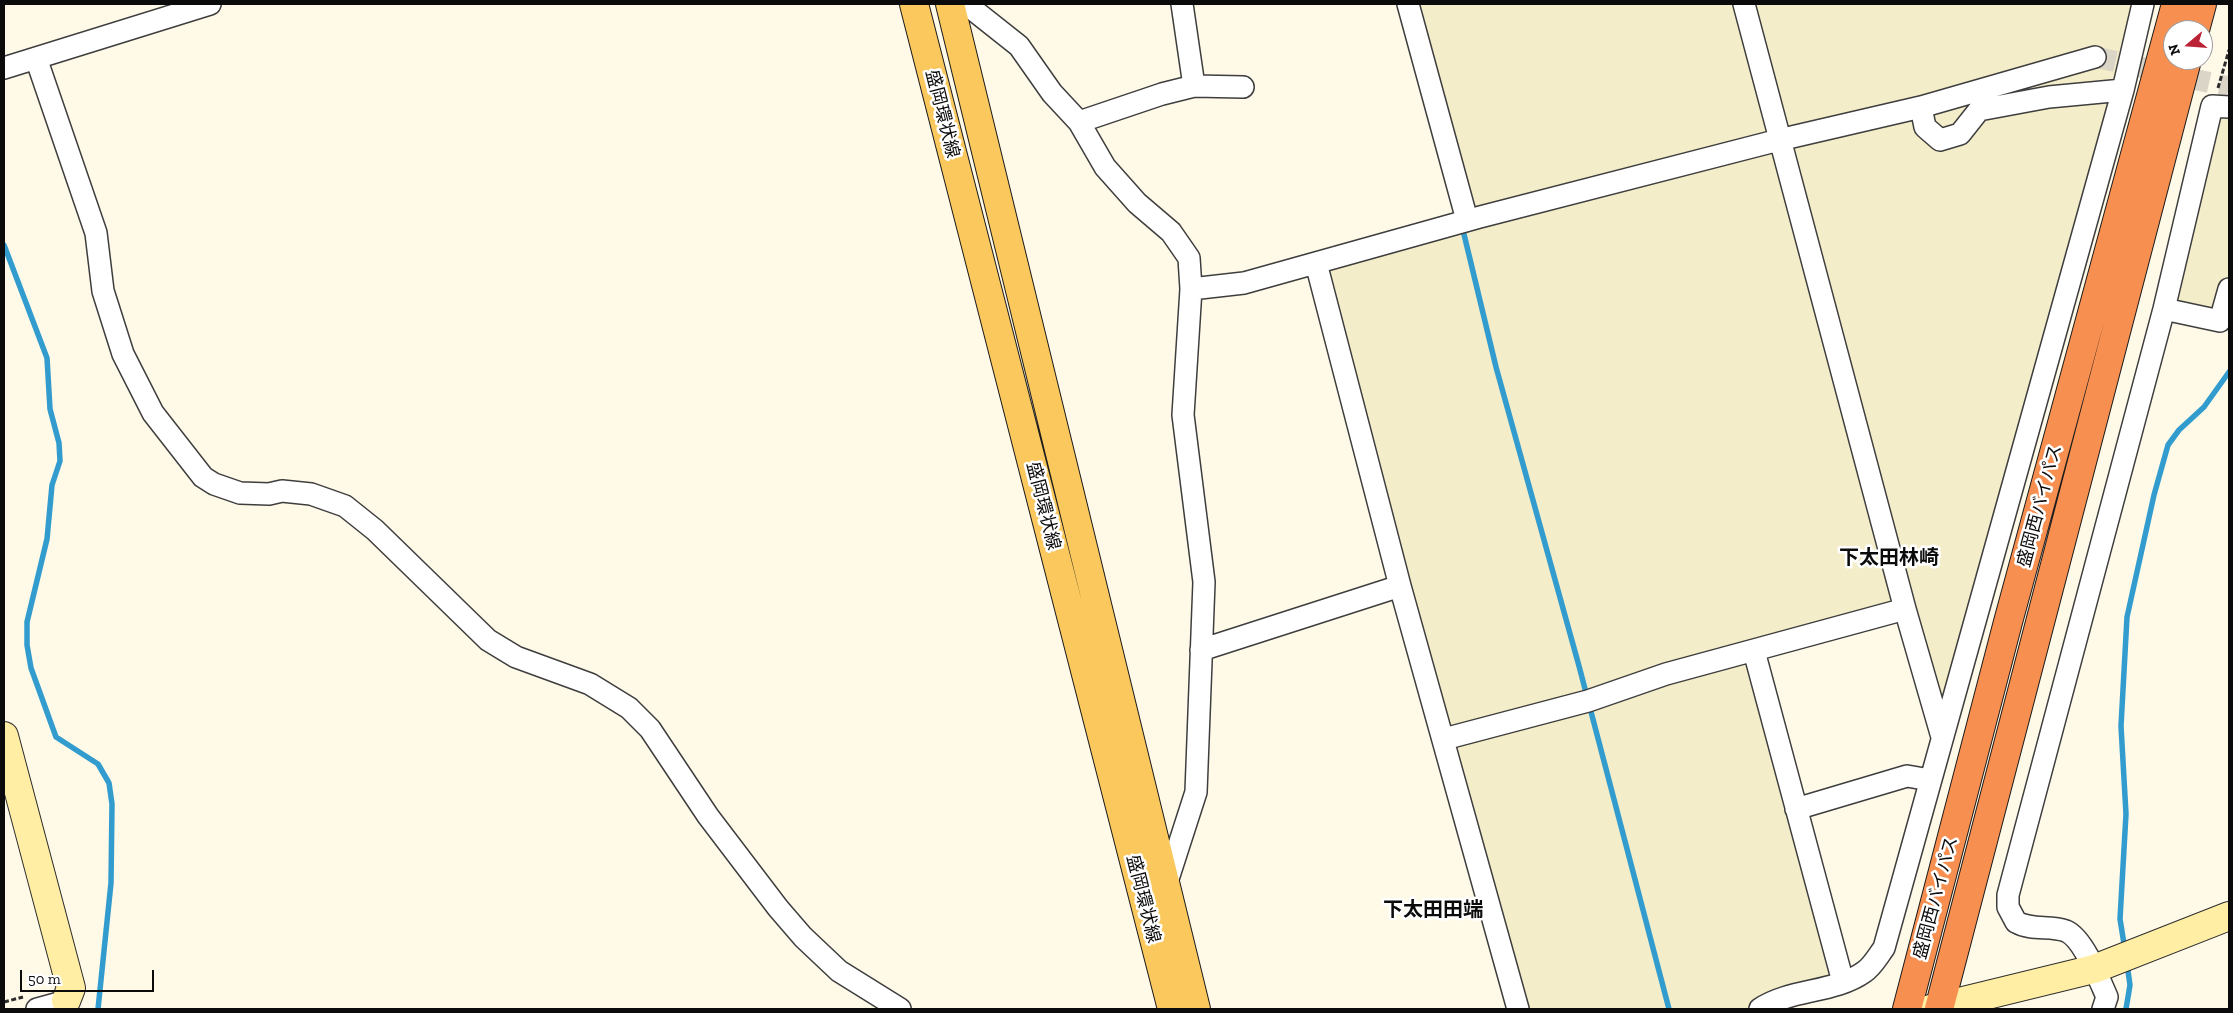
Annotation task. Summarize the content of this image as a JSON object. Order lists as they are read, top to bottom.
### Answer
{
  "streets": {
    "highway": ["盛岡西バイパス"],
    "main road": ["盛岡環状線"]
  },
  "districts": ["下太田林崎", "下太田田端"],
  "scale_bar": "50 m",
  "north": "left"
}
